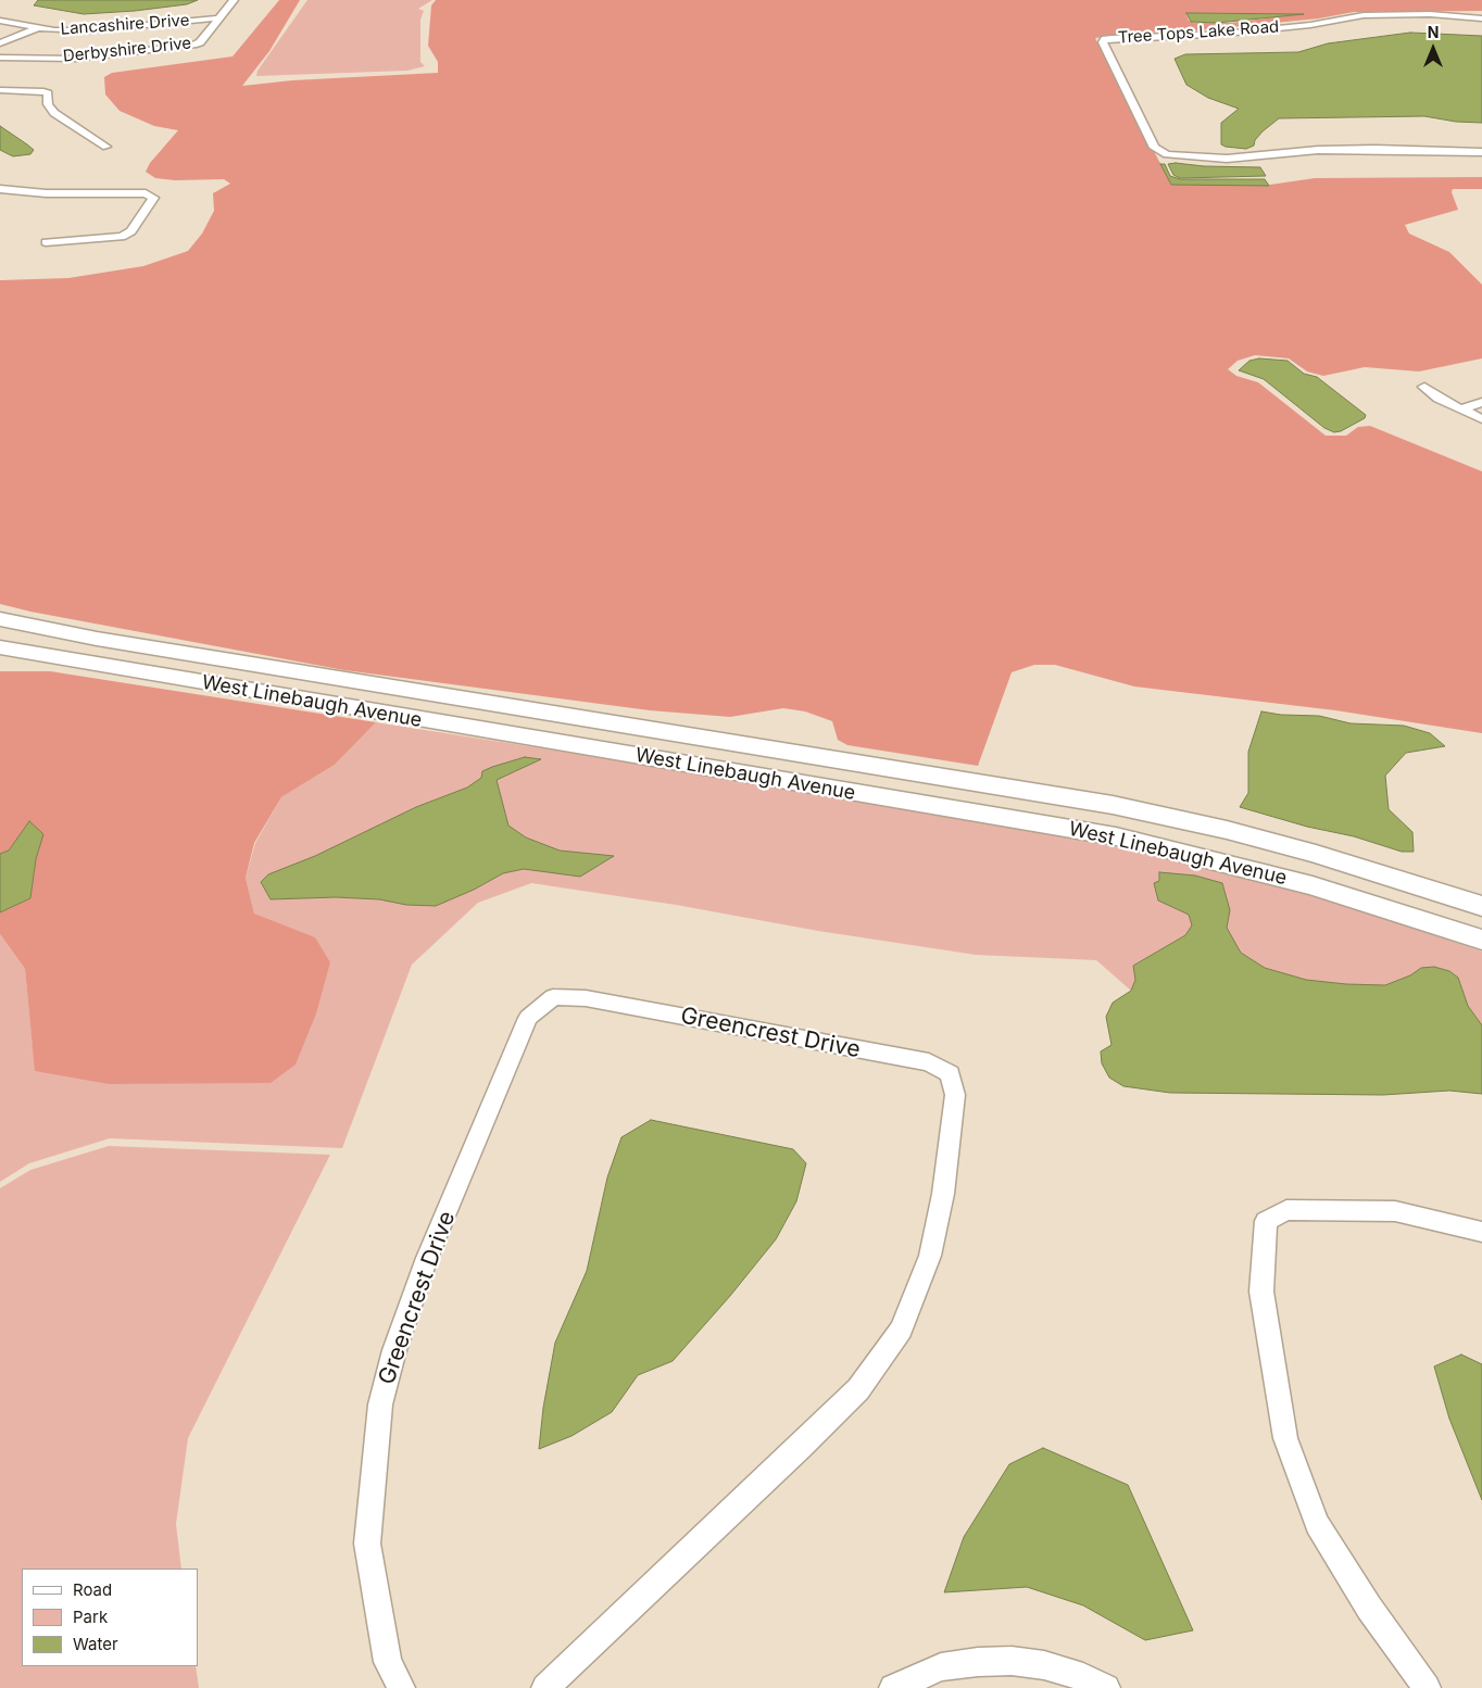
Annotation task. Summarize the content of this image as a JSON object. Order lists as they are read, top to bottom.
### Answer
{
  "streets": {
    "main road": ["West Linebaugh Avenue"],
    "street": [
      "Lancashire Drive",
      "Tree Tops Lake Road",
      "Derbyshire Drive",
      "Greencrest Drive"
    ]
  },
  "crossings": [
    ["Lancashire Drive", "Derbyshire Drive"]
  ],
  "legend": ["Road", "Park", "Water"],
  "north": "top"
}
